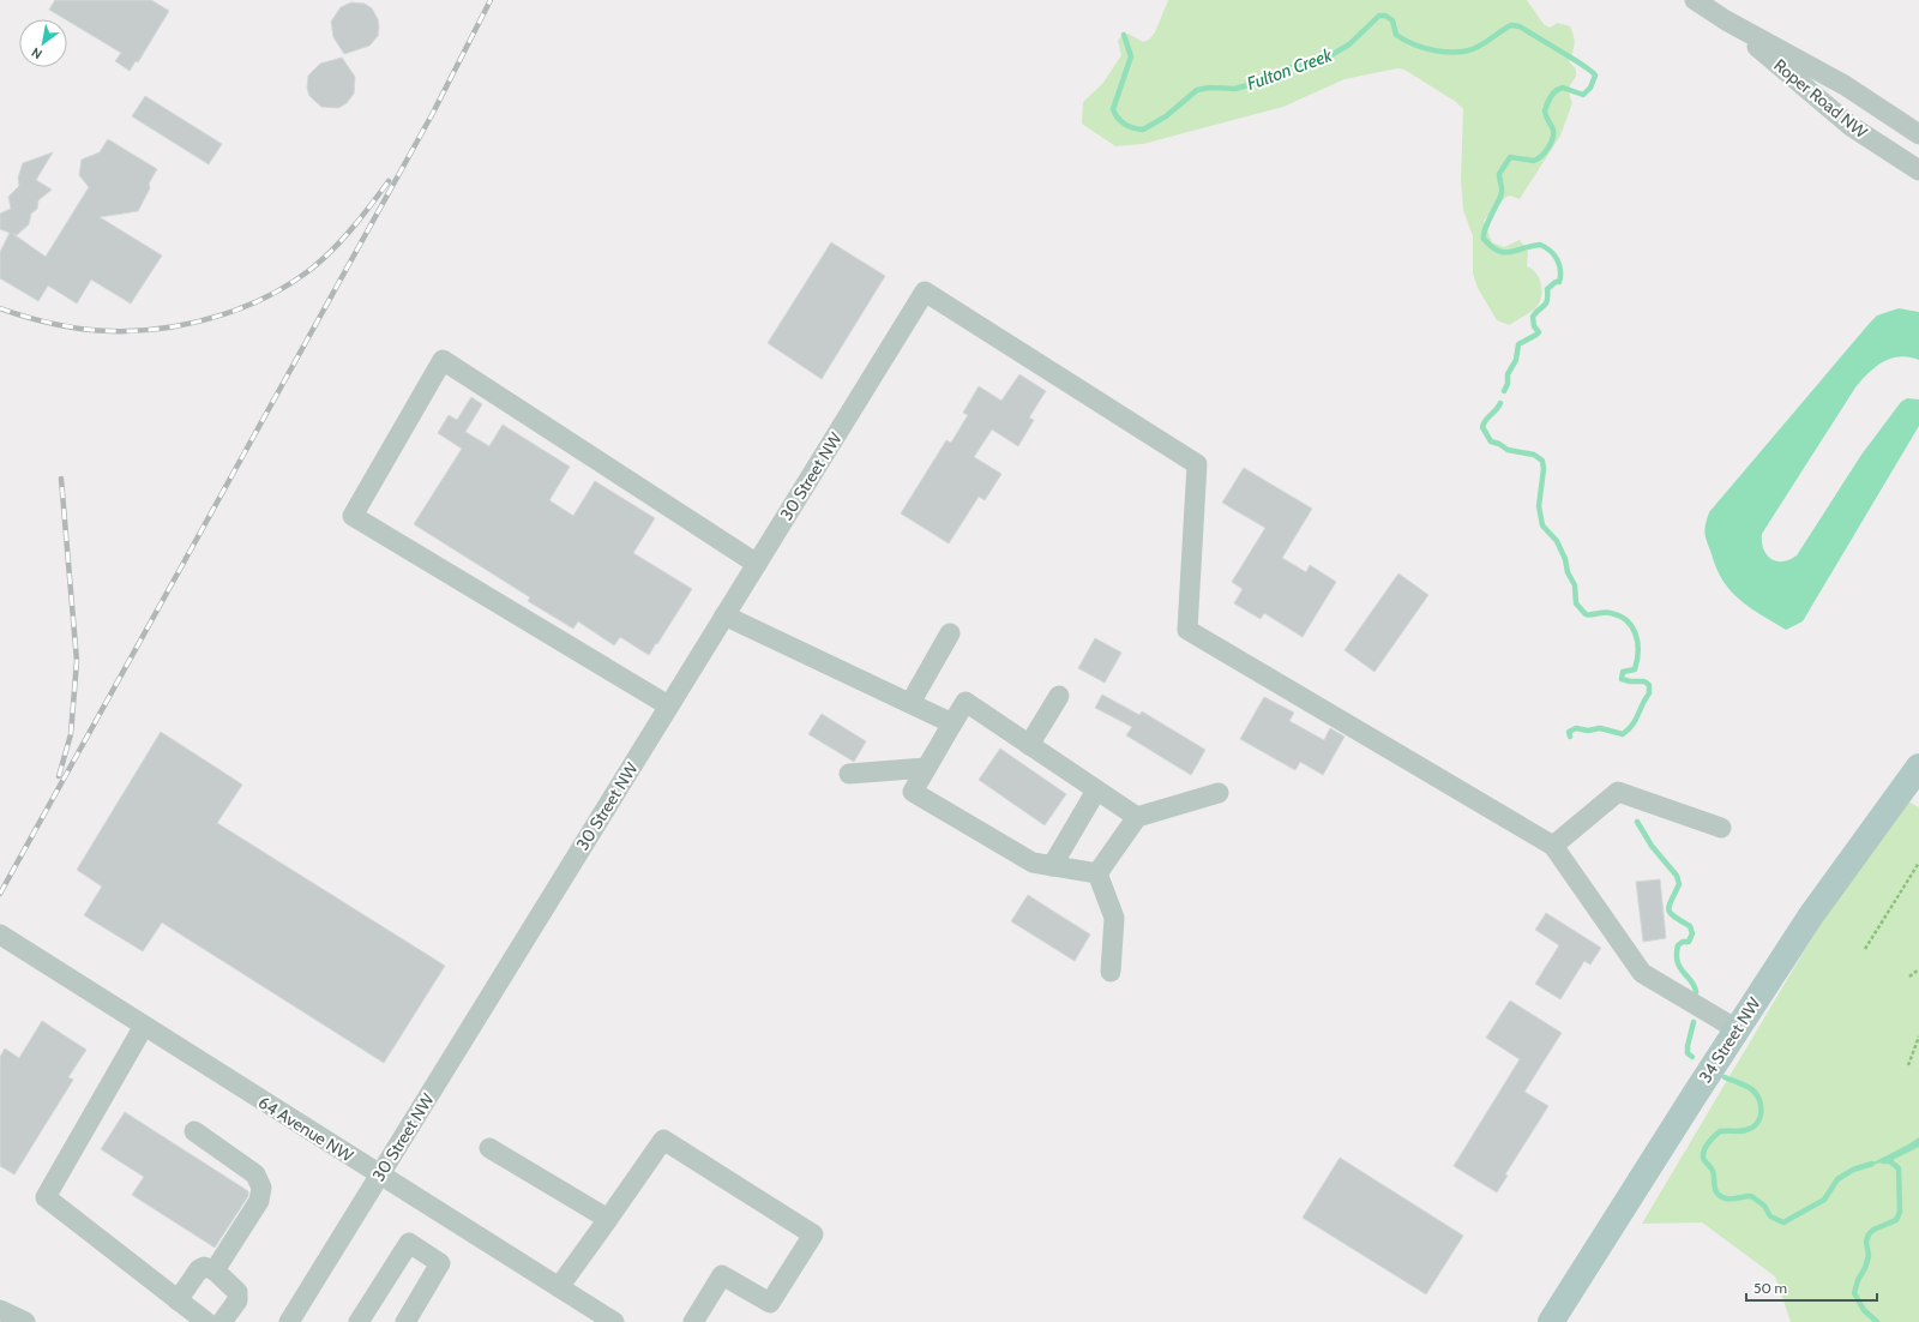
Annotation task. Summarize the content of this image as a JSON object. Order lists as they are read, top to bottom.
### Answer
{
  "streets": {
    "main road": ["34 Street NW"],
    "street": ["Roper Road NW", "30 Street NW", "64 Avenue NW"]
  },
  "crossings": [
    ["30 Street NW", "64 Avenue NW"]
  ],
  "water": ["Fulton Creek"],
  "scale_bar": "50 m",
  "north": "bottom left"
}
